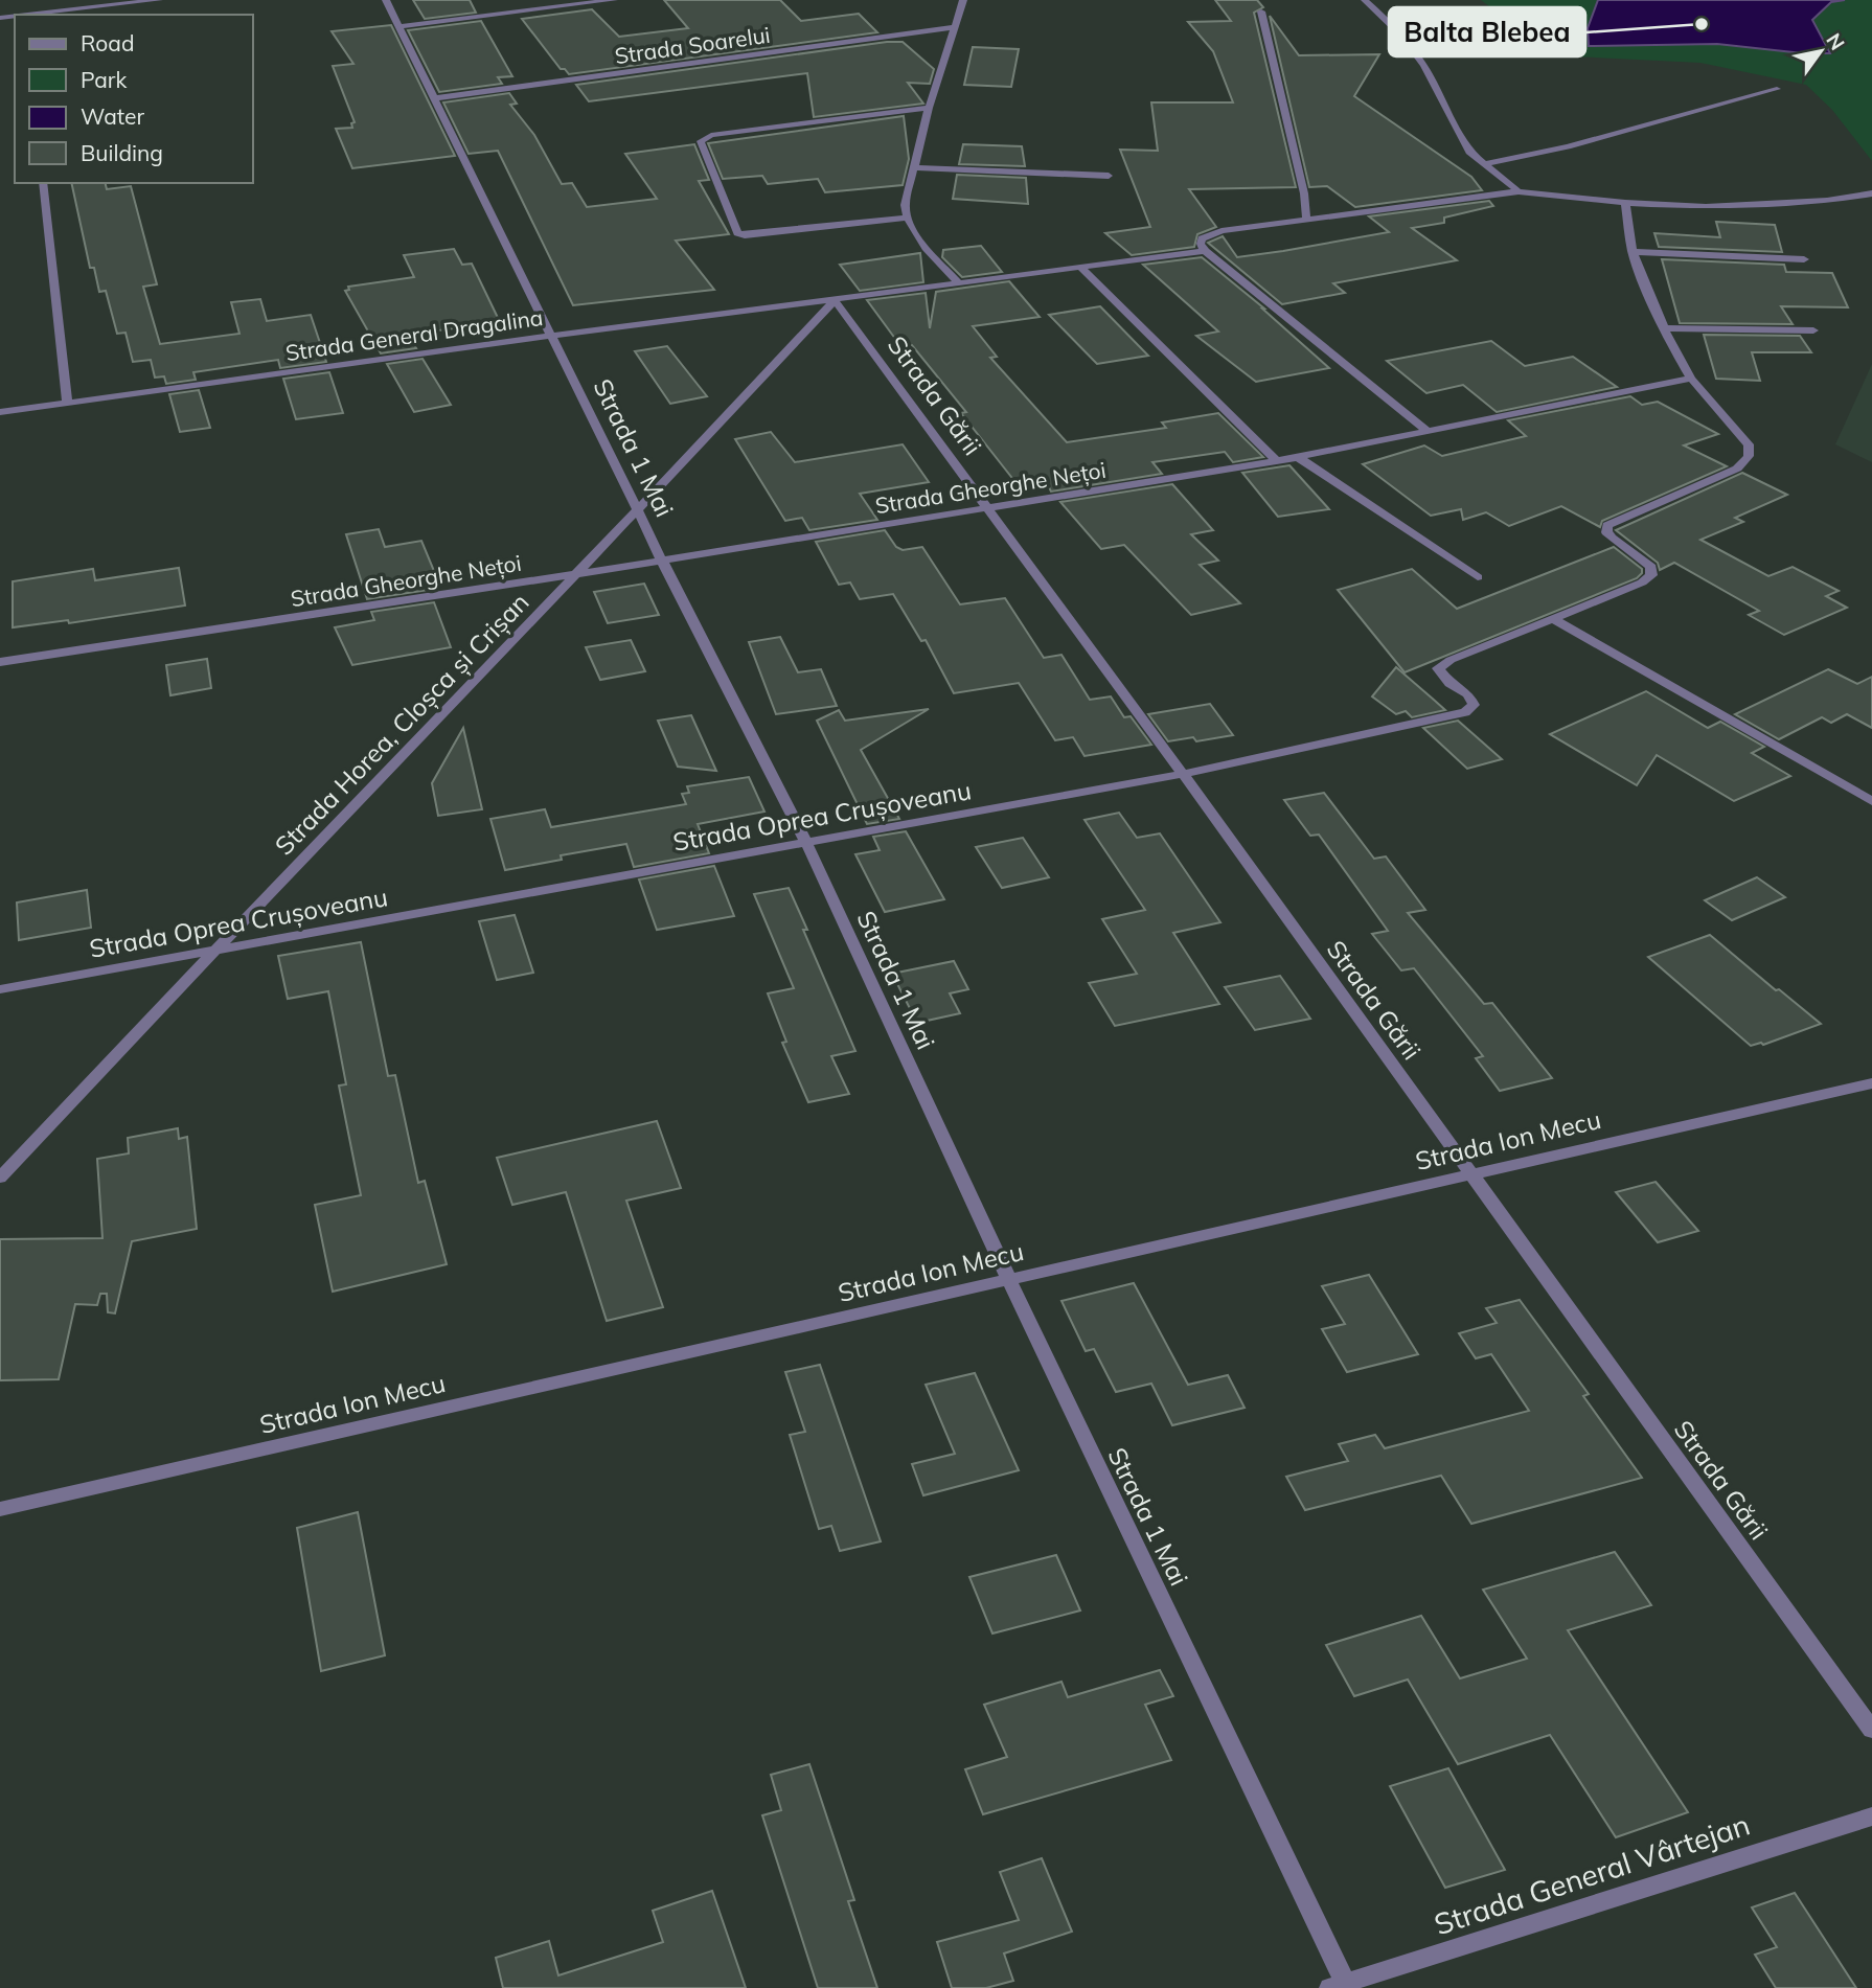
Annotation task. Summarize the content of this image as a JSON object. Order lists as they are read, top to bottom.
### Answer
{
  "streets": {
    "street": [
      "Strada Soarelui",
      "Strada General Dragalina",
      "Strada Gării",
      "Strada 1 Mai",
      "Strada Gheorghe Nețoi",
      "Strada Horea, Cloșca și Crișan",
      "Strada Oprea Crușoveanu",
      "Strada Ion Mecu",
      "Strada General Vârtejan"
    ]
  },
  "crossings": [
    ["Strada Soarelui", "Strada 1 Mai"],
    ["Strada General Dragalina", "Strada Gării"],
    ["Strada General Dragalina", "Strada 1 Mai"],
    ["Strada General Dragalina", "Strada Horea, Cloșca și Crișan"],
    ["Strada Gării", "Strada Gheorghe Nețoi"],
    ["Strada Gării", "Strada Horea, Cloșca și Crișan"],
    ["Strada Gării", "Strada Oprea Crușoveanu"],
    ["Strada Gării", "Strada Ion Mecu"],
    ["Strada 1 Mai", "Strada Gheorghe Nețoi"],
    ["Strada 1 Mai", "Strada Horea, Cloșca și Crișan"],
    ["Strada 1 Mai", "Strada Oprea Crușoveanu"],
    ["Strada 1 Mai", "Strada Ion Mecu"],
    ["Strada 1 Mai", "Strada General Vârtejan"],
    ["Strada Gheorghe Nețoi", "Strada Horea, Cloșca și Crișan"],
    ["Strada Horea, Cloșca și Crișan", "Strada Oprea Crușoveanu"]
  ],
  "places": ["Balta Blebea"],
  "legend": [
    "Road",
    "Park",
    "Water",
    "Building"
  ],
  "north": "top right"
}
